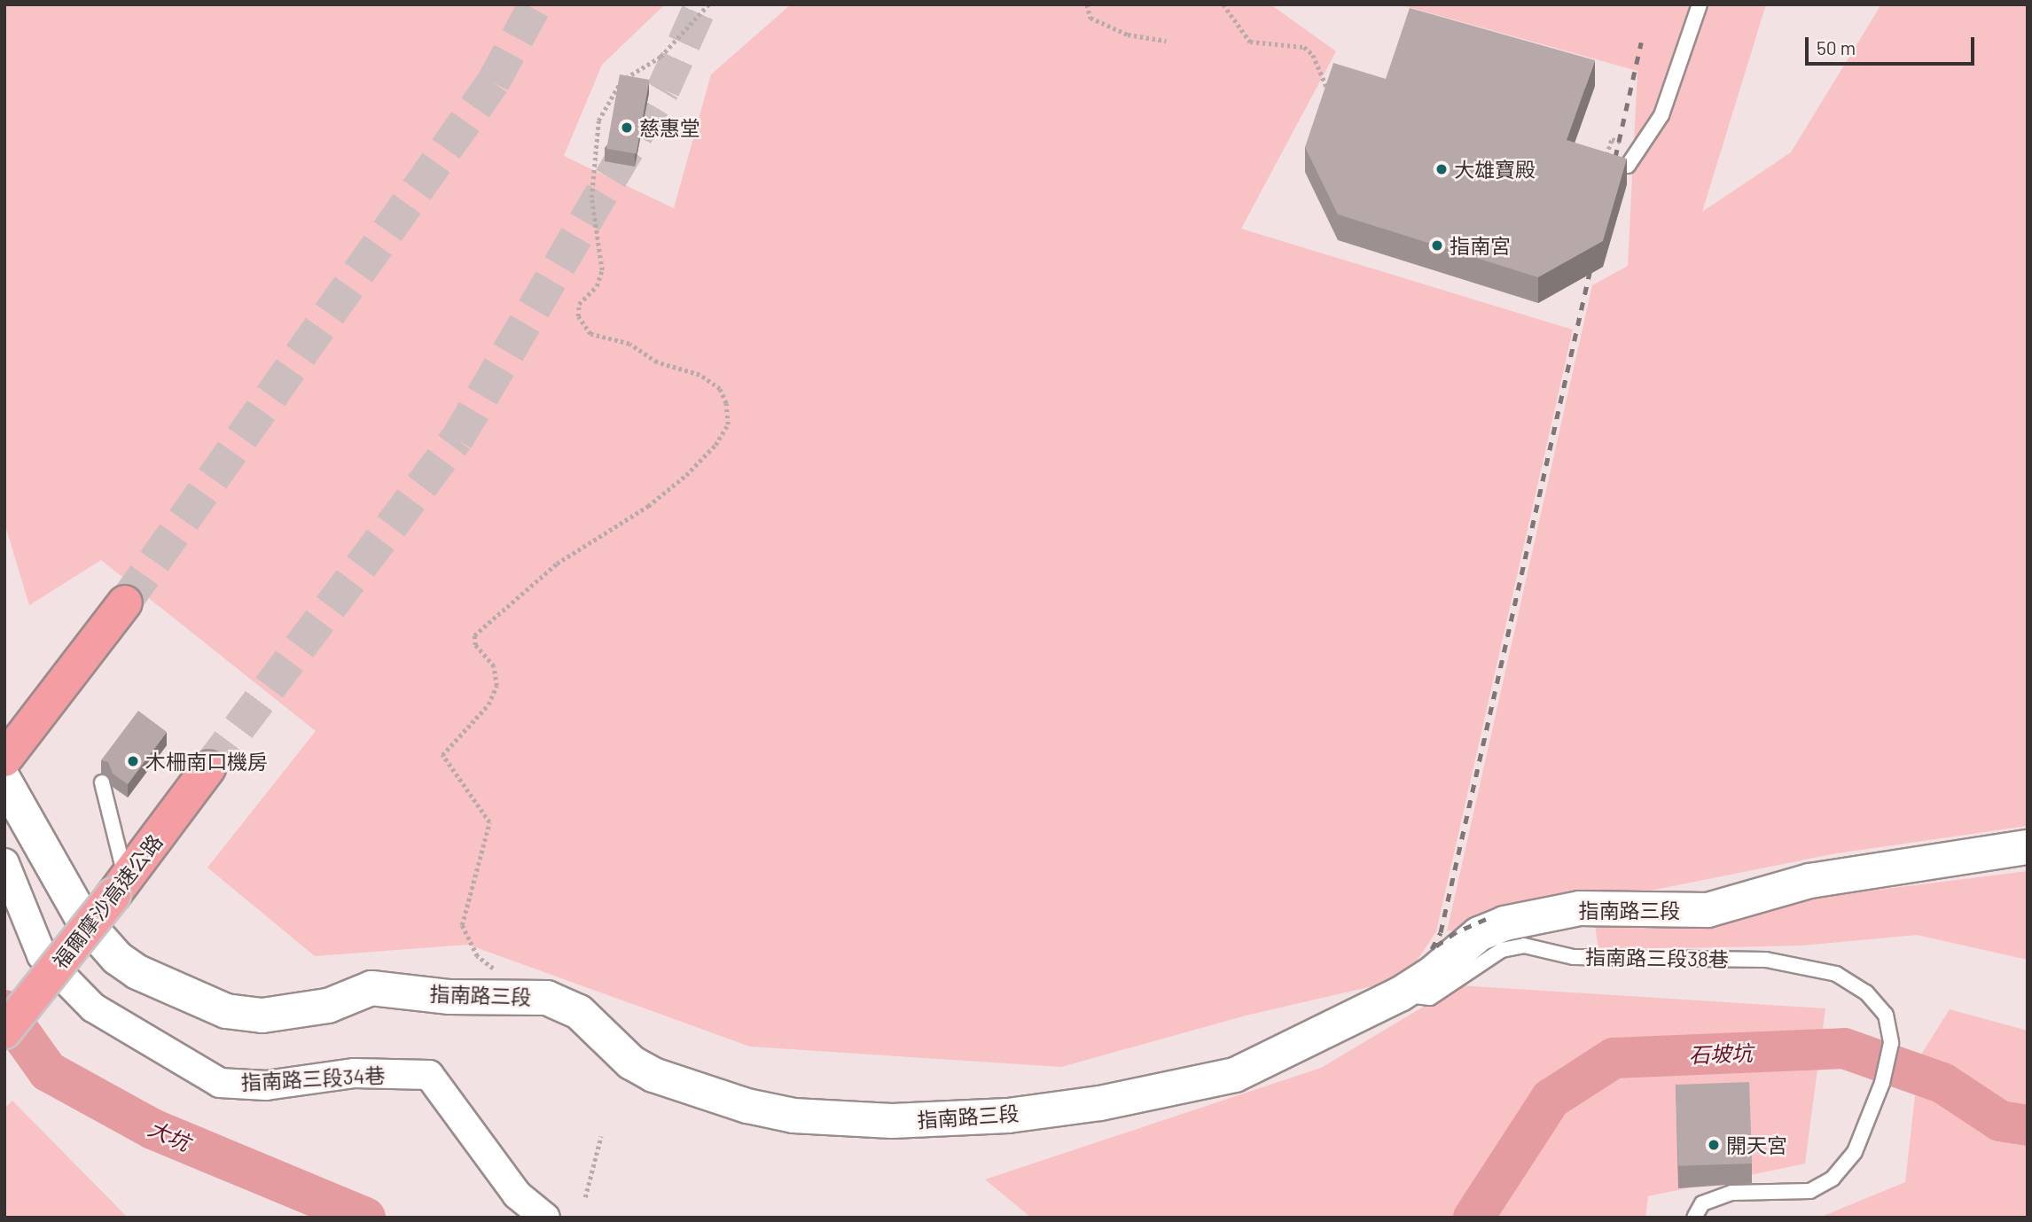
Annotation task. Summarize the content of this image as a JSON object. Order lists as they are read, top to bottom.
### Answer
{
  "streets": {
    "highway": ["福爾摩沙高速公路"],
    "street": ["指南路三段", "指南路三段34巷"],
    "lane": ["指南路三段38巷"]
  },
  "crossings": [
    ["指南路三段", "指南路三段38巷"]
  ],
  "water": ["石坡坑", "大坑"],
  "places": [
    "慈惠堂",
    "大雄寶殿",
    "指南宮",
    "木柵南口機房",
    "開天宮"
  ],
  "scale_bar": "50 m"
}
